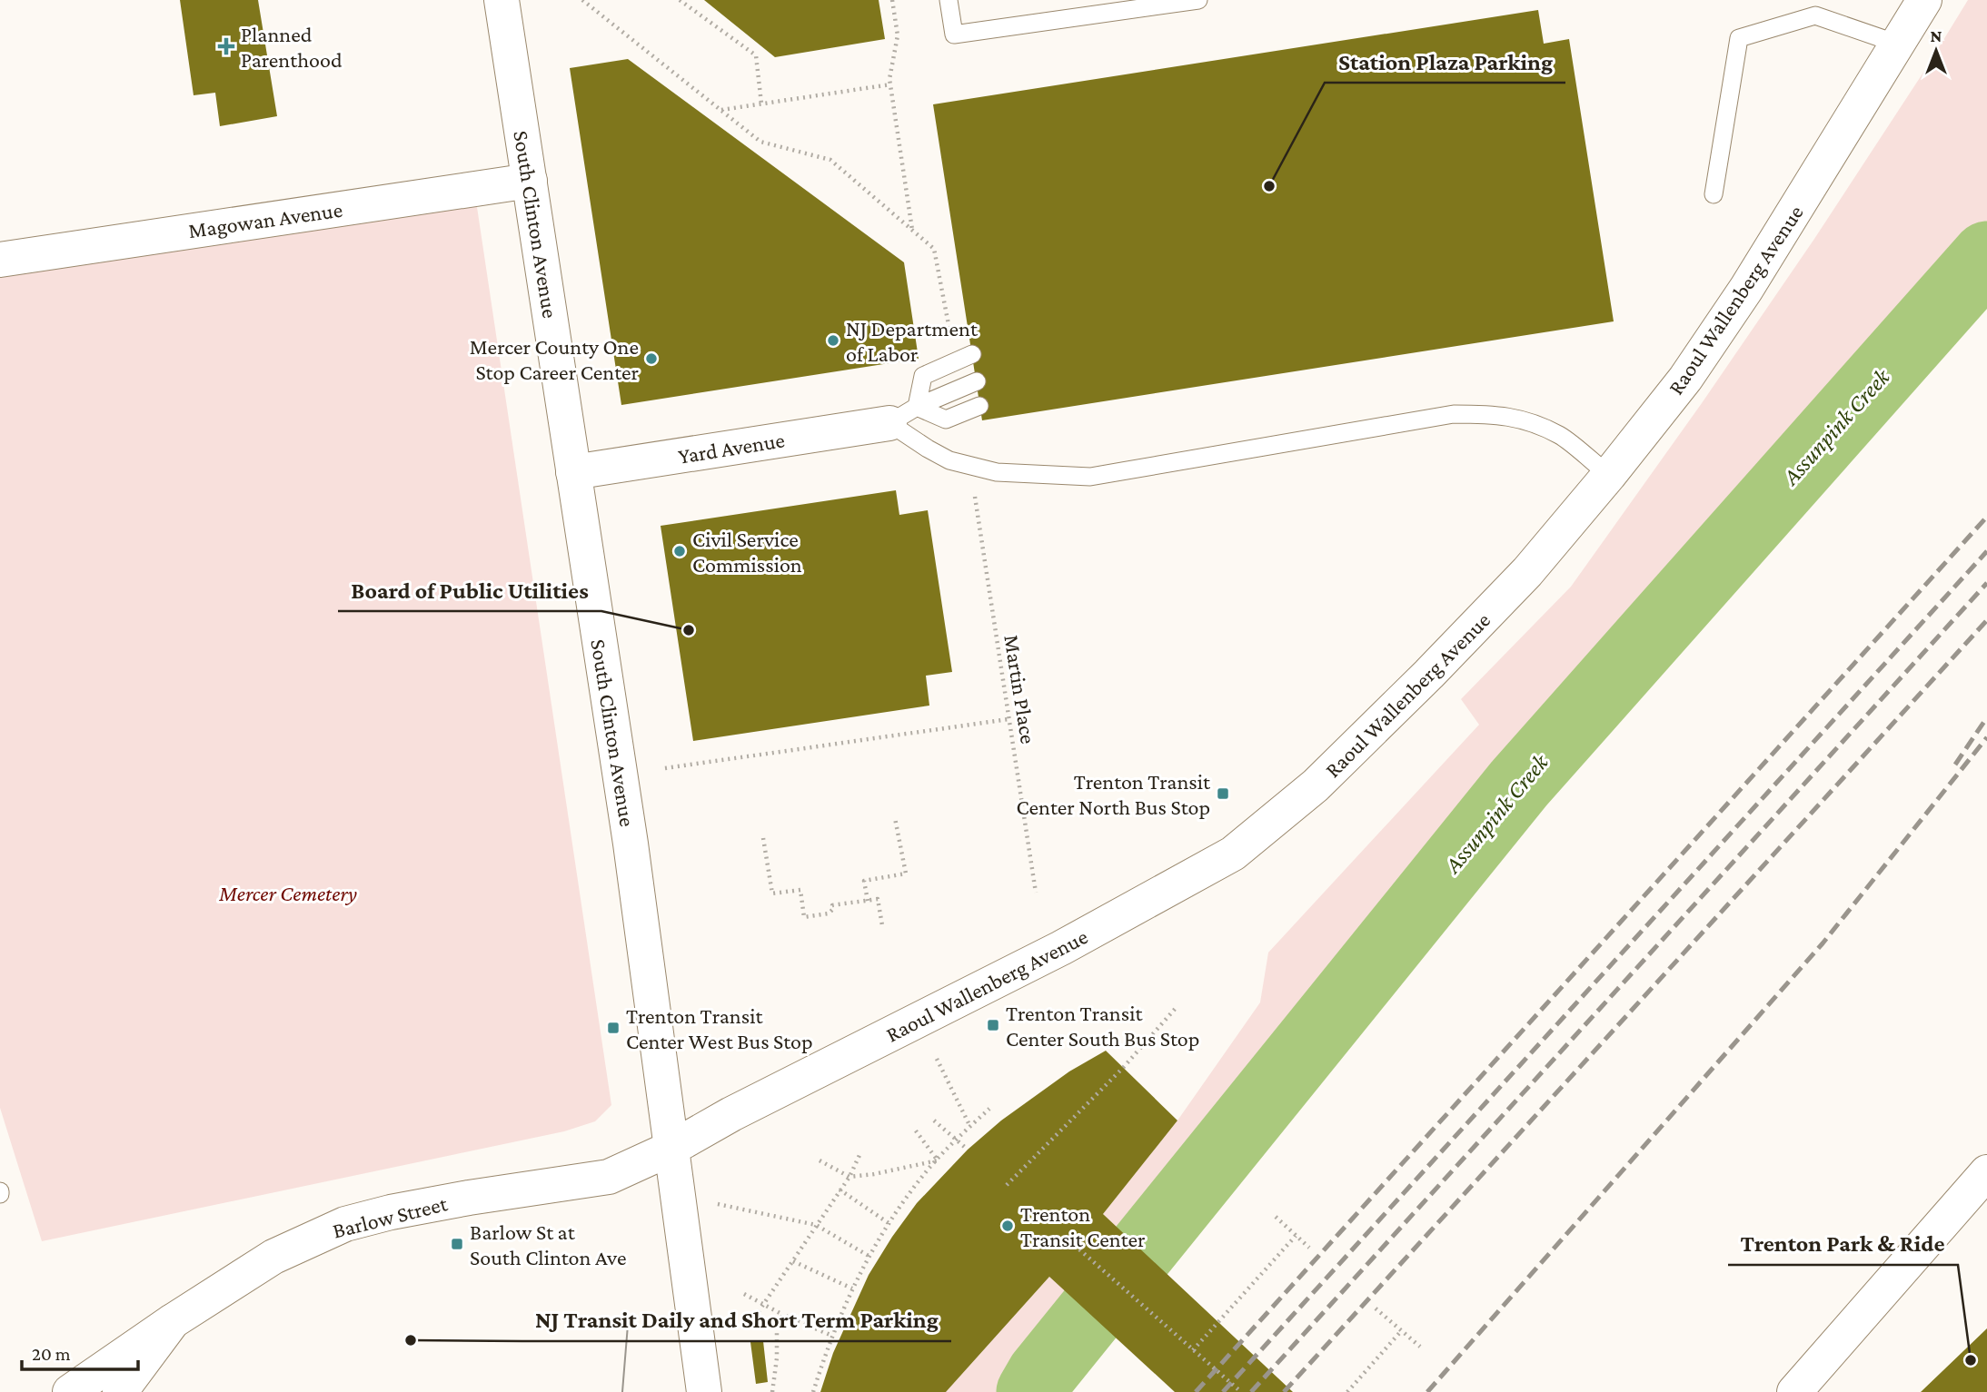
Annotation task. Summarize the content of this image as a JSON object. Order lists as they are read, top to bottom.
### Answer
{
  "streets": {
    "main road": [
      "Magowan Avenue",
      "South Clinton Avenue",
      "Raoul Wallenberg Avenue",
      "Yard Avenue",
      "Barlow Street"
    ],
    "path": ["Martin Place"]
  },
  "crossings": [
    ["Magowan Avenue", "South Clinton Avenue"],
    ["South Clinton Avenue", "Raoul Wallenberg Avenue"],
    ["South Clinton Avenue", "Yard Avenue"],
    ["South Clinton Avenue", "Barlow Street"],
    ["Raoul Wallenberg Avenue", "Barlow Street"]
  ],
  "water": ["Assunpink Creek"],
  "parks": ["Mercer Cemetery"],
  "places": {
    "health": ["Planned Parenthood"],
    "other": [
      "Station Plaza Parking",
      "NJ Department of Labor",
      "Mercer County One Stop Career Center",
      "Civil Service Commission",
      "Board of Public Utilities",
      "Trenton Transit Center",
      "NJ Transit Daily and Short Term Parking",
      "Trenton Park & Ride"
    ],
    "transit": [
      "Trenton Transit Center North Bus Stop",
      "Trenton Transit Center South Bus Stop",
      "Trenton Transit Center West Bus Stop",
      "Barlow St at South Clinton Ave"
    ]
  },
  "scale_bar": "20 m",
  "north": "top"
}
